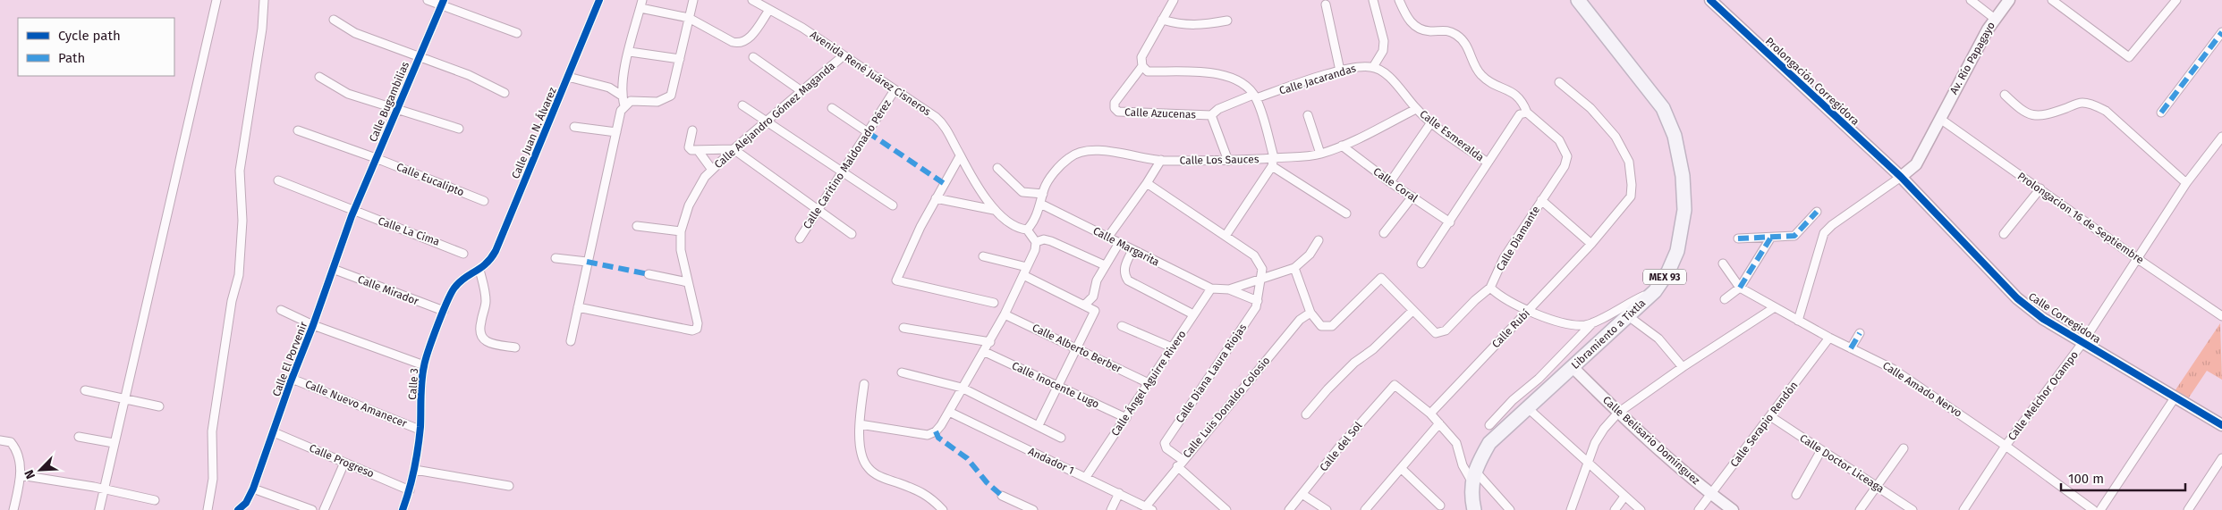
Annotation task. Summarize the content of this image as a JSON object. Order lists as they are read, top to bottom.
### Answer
{
  "streets": {
    "main road": ["MEX 93", "Libramiento a Tixtla"],
    "street": [
      "Av. Río Papagayo",
      "Avenida René Juárez Cisneros",
      "Calle Jacarandas",
      "Prolongación Corregidora",
      "Calle Bugambilias",
      "Calle Azucenas",
      "Calle Alejandro Gómez Maganda",
      "Calle Juan N. Álvarez",
      "Calle Esmeralda",
      "Calle Los Sauces",
      "Calle Caritino Maldonado Pérez",
      "Calle Eucalipto",
      "Calle Coral",
      "Prolongacion 16 de Septiembre",
      "Calle La Cima",
      "Calle Diamante",
      "Calle Margarita",
      "Calle Mirador",
      "Calle Corregidora",
      "Calle Rubí",
      "Calle Alberto Berber",
      "Calle El Porvenir",
      "Calle Diana Laura Riojas",
      "Calle Ángel Aguirre Rivero",
      "Calle 3",
      "Calle Inocente Lugo",
      "Calle Amado Nervo",
      "Calle Melchor Ocampo",
      "Calle Nuevo Amanecer",
      "Calle Luis Donaldo Colosio",
      "Calle Serapio Rendón",
      "Calle Belisario Domínguez",
      "Calle del Sol",
      "Calle Progreso",
      "Andador 1",
      "Calle Doctor Liceaga"
    ]
  },
  "crossings": [
    ["Av. Río Papagayo", "Prolongación Corregidora"],
    ["Av. Río Papagayo", "Prolongacion 16 de Septiembre"],
    ["Av. Río Papagayo", "Calle Corregidora"],
    ["Avenida René Juárez Cisneros", "Calle Alejandro Gómez Maganda"],
    ["Avenida René Juárez Cisneros", "Calle Caritino Maldonado Pérez"],
    ["Calle Jacarandas", "Calle Azucenas"],
    ["Calle Jacarandas", "Calle Esmeralda"],
    ["Calle Jacarandas", "Calle Los Sauces"],
    ["Prolongación Corregidora", "Calle Corregidora"],
    ["Calle Bugambilias", "Calle Eucalipto"],
    ["Calle Bugambilias", "Calle La Cima"],
    ["Calle Bugambilias", "Calle El Porvenir"],
    ["Calle Azucenas", "Calle Los Sauces"],
    ["Calle Juan N. Álvarez", "Calle 3"],
    ["Calle Esmeralda", "Calle Los Sauces"],
    ["Calle Los Sauces", "Calle Coral"],
    ["Calle Los Sauces", "Calle Margarita"],
    ["Prolongacion 16 de Septiembre", "Calle Melchor Ocampo"],
    ["Calle La Cima", "Calle El Porvenir"],
    ["Calle Margarita", "Calle Ángel Aguirre Rivero"],
    ["Calle Mirador", "Calle El Porvenir"],
    ["Calle Mirador", "Calle 3"],
    ["Calle Corregidora", "Calle Melchor Ocampo"],
    ["Calle Rubí", "Calle del Sol"],
    ["Libramiento a Tixtla", "Calle Belisario Domínguez"],
    ["Calle Alberto Berber", "Calle Ángel Aguirre Rivero"],
    ["Calle El Porvenir", "Calle Nuevo Amanecer"],
    ["Calle El Porvenir", "Calle Progreso"],
    ["Calle Diana Laura Riojas", "Calle Luis Donaldo Colosio"],
    ["Calle Ángel Aguirre Rivero", "Calle Inocente Lugo"],
    ["Calle Ángel Aguirre Rivero", "Andador 1"],
    ["Calle 3", "Calle Nuevo Amanecer"],
    ["Calle 3", "Calle Progreso"],
    ["Calle Amado Nervo", "Calle Melchor Ocampo"],
    ["Calle Amado Nervo", "Calle Serapio Rendón"],
    ["Calle Luis Donaldo Colosio", "Andador 1"],
    ["Calle Serapio Rendón", "Calle Belisario Domínguez"],
    ["Calle Serapio Rendón", "Calle Doctor Liceaga"]
  ],
  "legend": ["Cycle path", "Path"],
  "scale_bar": "100 m",
  "north": "bottom left"
}
